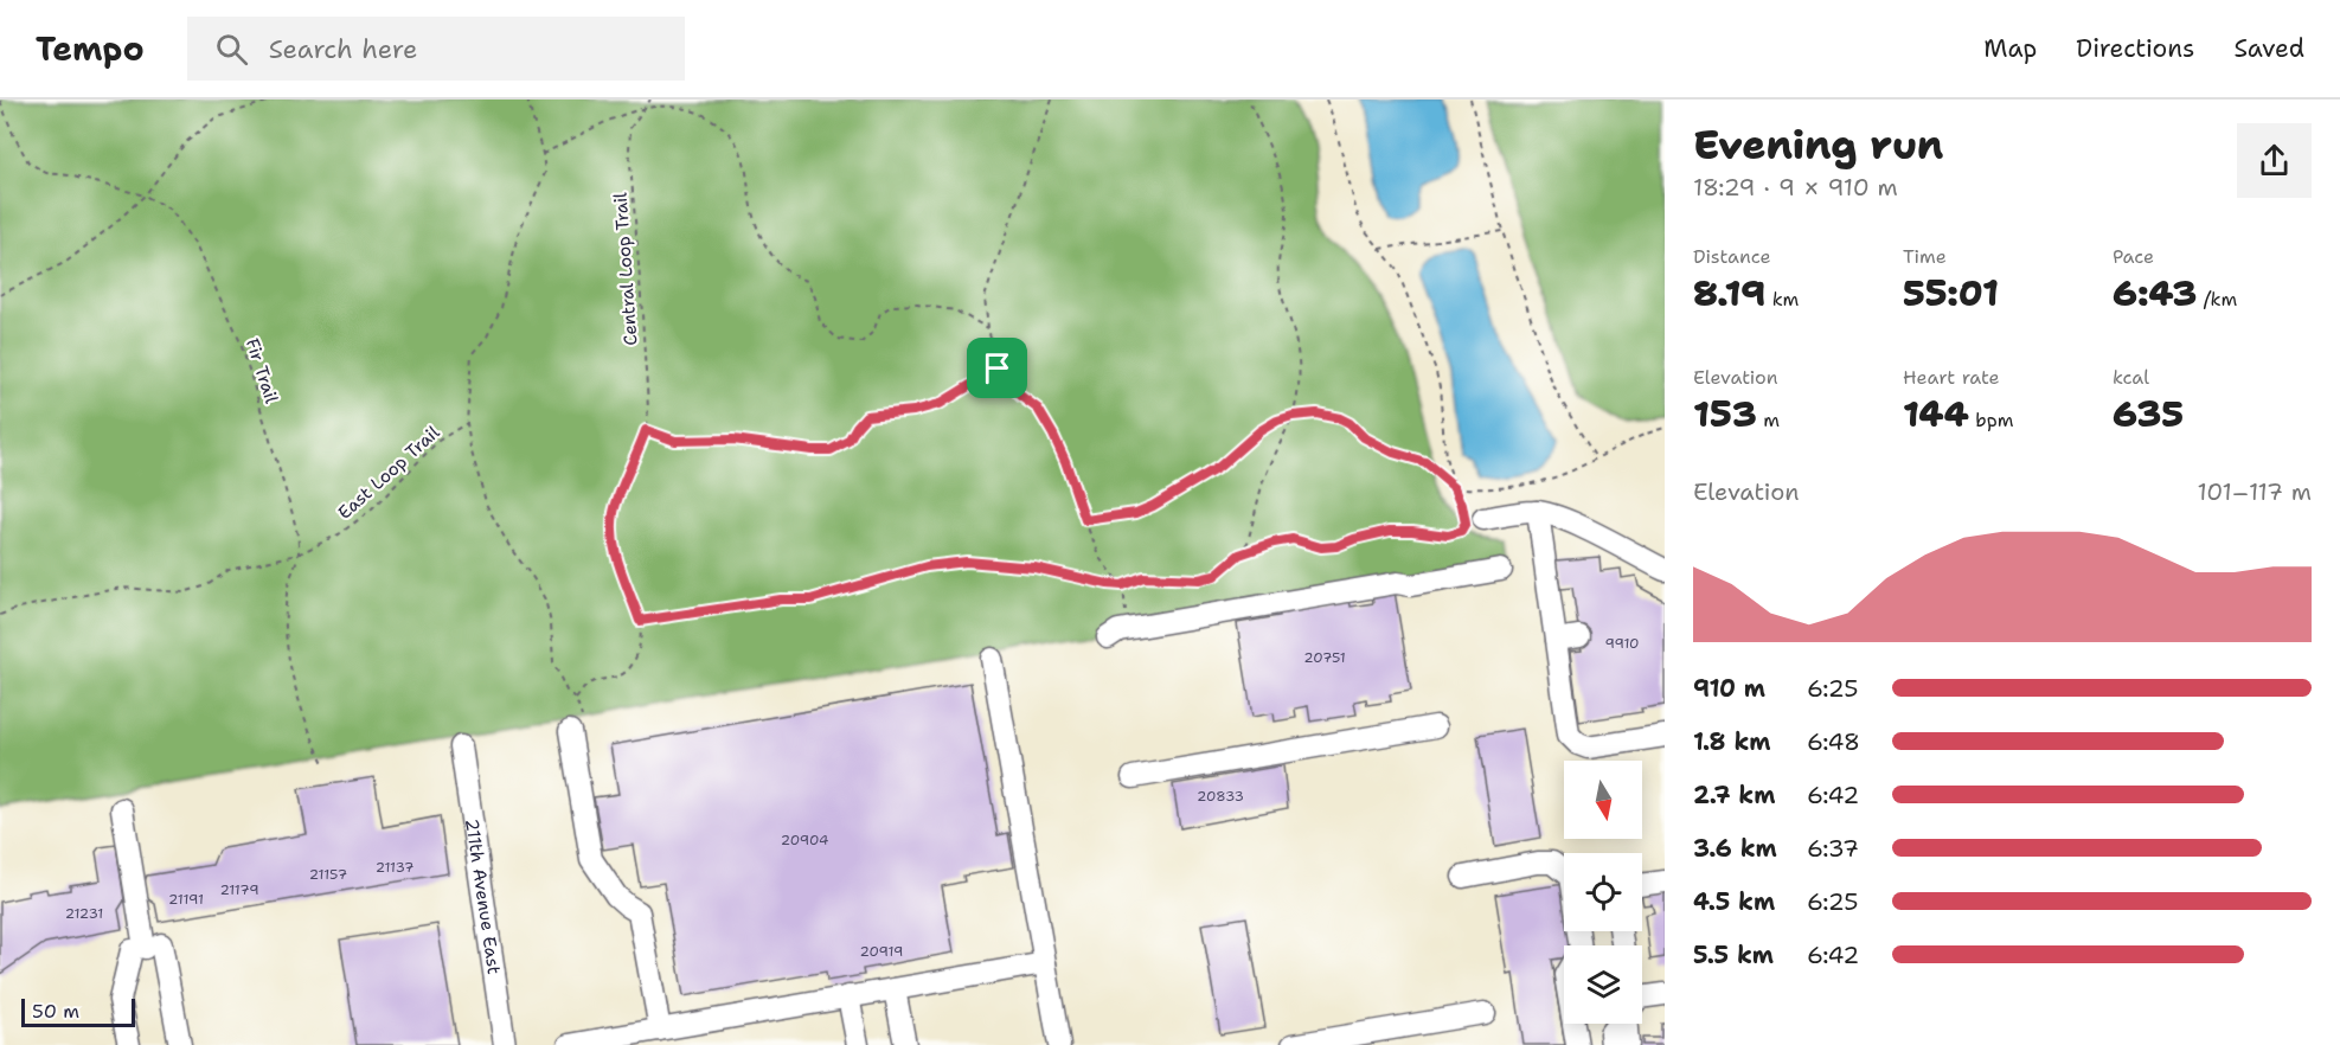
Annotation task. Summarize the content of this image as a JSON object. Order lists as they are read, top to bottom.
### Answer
{
  "streets": {
    "street": ["211th Avenue East"],
    "path": ["Central Loop Trail", "Fir Trail", "East Loop Trail"]
  },
  "crossings": [
    ["Central Loop Trail", "East Loop Trail"],
    ["Fir Trail", "East Loop Trail"]
  ],
  "house_numbers": [
    "9910",
    "20751",
    "20833",
    "20904",
    "21137",
    "21157",
    "21179",
    "21191",
    "21231",
    "20919"
  ],
  "scale_bar": "50 m",
  "north": "bottom",
  "page": {
    "header": "Tempo",
    "search": "Search here",
    "nav": ["Map", "Directions", "Saved"],
    "heading": ["Evening run", "18:29 · 9 × 910 m"],
    "stats": [
      ["Distance", "8.19 km"],
      ["Time", "55:01"],
      ["Pace", "6:43 /km"],
      ["Elevation", "153 m"],
      ["Heart rate", "144 bpm"],
      ["kcal", "635"]
    ],
    "chart": ["Elevation", "101–117 m"],
    "list": [
      {
        "name": "910 m",
        "note": "6:25"
      },
      {
        "name": "1.8 km",
        "note": "6:48"
      },
      {
        "name": "2.7 km",
        "note": "6:42"
      },
      {
        "name": "3.6 km",
        "note": "6:37"
      },
      {
        "name": "4.5 km",
        "note": "6:25"
      },
      {
        "name": "5.5 km",
        "note": "6:42"
      }
    ],
    "scale": "50 m"
  }
}
